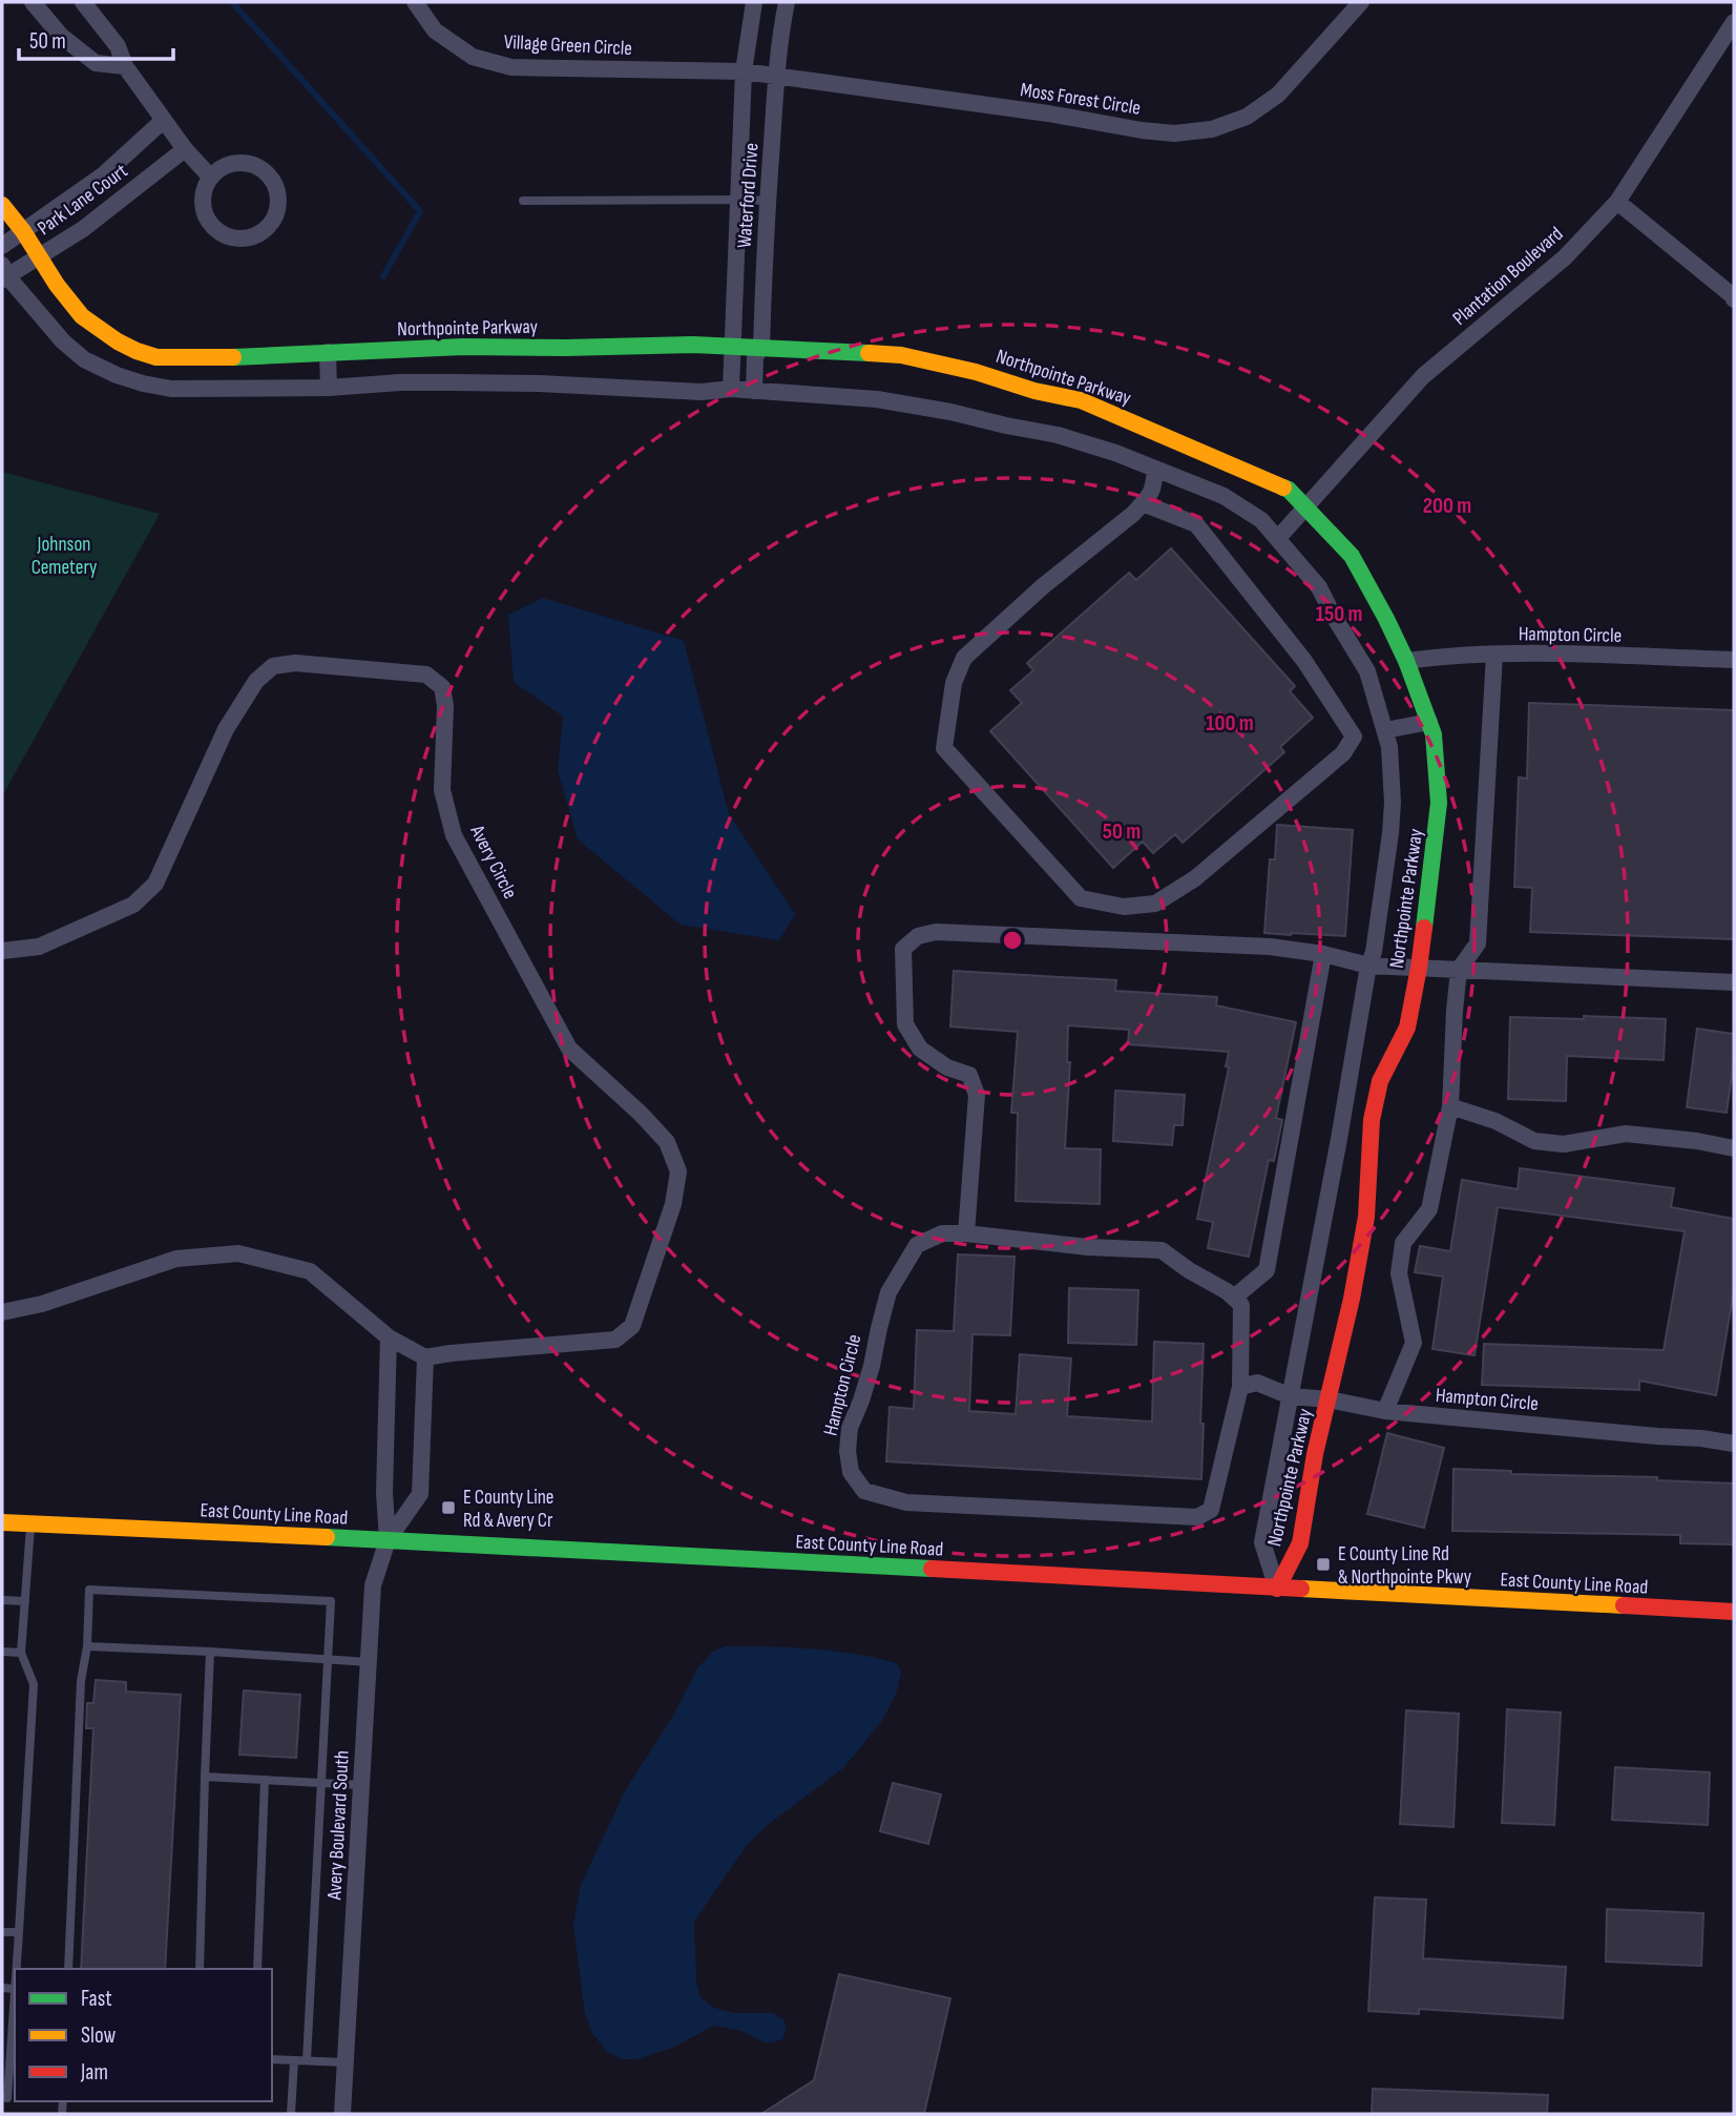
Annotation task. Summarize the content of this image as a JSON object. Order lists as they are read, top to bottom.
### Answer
{
  "streets": {
    "street": [
      "Village Green Circle",
      "Moss Forest Circle",
      "Waterford Drive",
      "Park Lane Court",
      "Plantation Boulevard",
      "Northpointe Parkway",
      "Hampton Circle",
      "Avery Circle",
      "East County Line Road",
      "Avery Boulevard South"
    ]
  },
  "crossings": [
    ["Village Green Circle", "Moss Forest Circle"],
    ["Village Green Circle", "Waterford Drive"],
    ["Moss Forest Circle", "Waterford Drive"],
    ["Waterford Drive", "Northpointe Parkway"],
    ["Park Lane Court", "Northpointe Parkway"],
    ["Plantation Boulevard", "Northpointe Parkway"],
    ["Northpointe Parkway", "Hampton Circle"],
    ["Northpointe Parkway", "East County Line Road"],
    ["East County Line Road", "Avery Boulevard South"]
  ],
  "parks": ["Johnson Cemetery"],
  "places": {
    "transit": ["E County Line Rd & Avery Cr", "E County Line Rd & Northpointe Pkwy"]
  },
  "legend": ["Fast", "Slow", "Jam"],
  "scale_bar": "50 m",
  "rings": [
    "200 m",
    "150 m",
    "100 m",
    "50 m"
  ]
}
